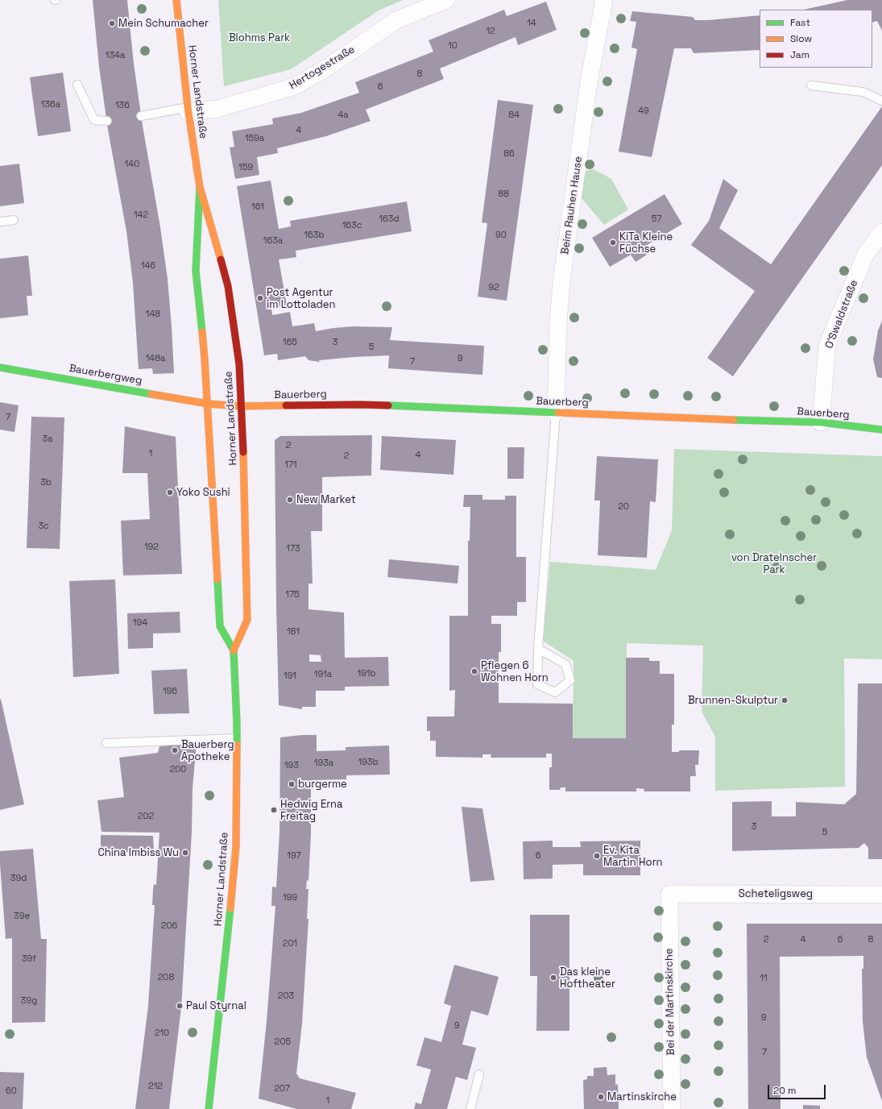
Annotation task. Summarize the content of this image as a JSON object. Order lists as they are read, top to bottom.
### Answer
{
  "streets": {
    "main road": ["Horner Landstraße", "Bauerbergweg", "Bauerberg"],
    "street": [
      "Hertogestraße",
      "Beim Rauhen Hause",
      "O'Swaldstraße",
      "Scheteligsweg",
      "Bei der Martinskirche"
    ]
  },
  "crossings": [
    ["Hertogestraße", "Horner Landstraße"],
    ["Horner Landstraße", "Bauerbergweg"],
    ["Horner Landstraße", "Bauerberg"],
    ["Beim Rauhen Hause", "Bauerberg"],
    ["O'Swaldstraße", "Bauerberg"],
    ["Bauerbergweg", "Bauerberg"],
    ["Scheteligsweg", "Bei der Martinskirche"]
  ],
  "parks": ["Blohms Park", "von Dratelnscher Park"],
  "places": [
    "Mein Schumacher",
    "KiTa Kleine Füchse",
    "Post Agentur im Lottoladen",
    "Yoko Sushi",
    "New Market",
    "Pflegen 6 Wohnen Horn",
    "Brunnen-Skulptur",
    "Bauerberg Apotheke",
    "burgerme",
    "Hedwig Erna Freitag",
    "China Imbiss Wu",
    "Ev. Kita Martin Horn",
    "Das kleine Hoftheater",
    "Paul Styrnal",
    "Martinskirche"
  ],
  "house_numbers": [
    "14",
    "12",
    "10",
    "134a",
    "8",
    "6",
    "136a",
    "136",
    "49",
    "4a",
    "84",
    "4",
    "159a",
    "86",
    "140",
    "159",
    "88",
    "161",
    "142",
    "163d",
    "57",
    "163c",
    "163b",
    "90",
    "163a",
    "146",
    "92",
    "148",
    "165",
    "3",
    "5",
    "148a",
    "9",
    "7",
    "7",
    "3a",
    "2",
    "1",
    "4",
    "2",
    "171",
    "3b",
    "20",
    "3c",
    "192",
    "173",
    "175",
    "194",
    "181",
    "191b",
    "191a",
    "191",
    "196",
    "193b",
    "193a",
    "193",
    "200",
    "202",
    "3",
    "5",
    "197",
    "6",
    "39d",
    "199",
    "39e",
    "206",
    "2",
    "4",
    "6",
    "8",
    "201",
    "39f",
    "208",
    "11",
    "203",
    "39g",
    "9",
    "9",
    "210",
    "205",
    "7",
    "212",
    "207",
    "60",
    "1"
  ],
  "legend": ["Fast", "Slow", "Jam"],
  "scale_bar": "20 m"
}
